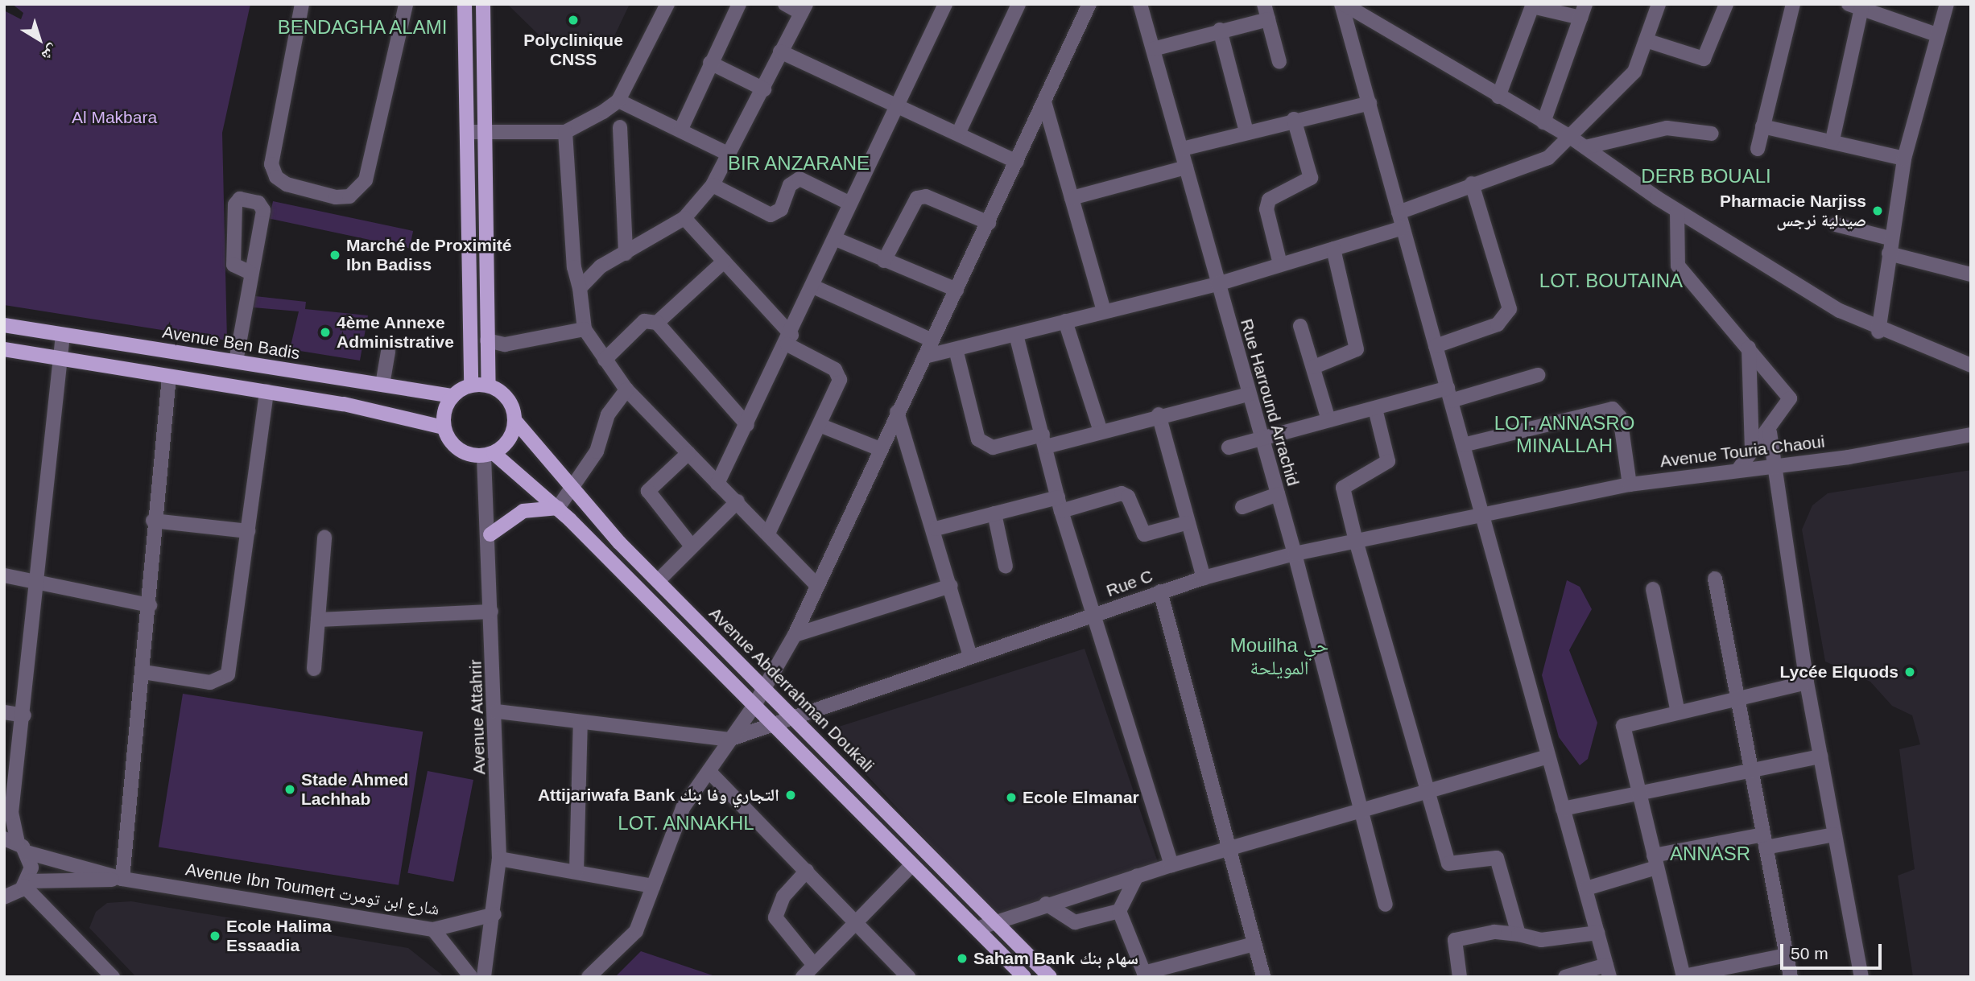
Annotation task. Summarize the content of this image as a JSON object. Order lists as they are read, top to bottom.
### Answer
{
  "streets": {
    "main road": ["Avenue Ben Badis", "Avenue Abderrahman Doukali"],
    "street": [
      "Rue Harround Arrachid",
      "Avenue Touria Chaoui",
      "Rue C",
      "Avenue Attahrir",
      "Avenue Ibn Toumert شارع ابن تومرت"
    ]
  },
  "crossings": [
    ["Avenue Ben Badis", "Avenue Abderrahman Doukali"],
    ["Avenue Ben Badis", "Avenue Attahrir"],
    ["Rue Harround Arrachid", "Rue C"],
    ["Avenue Touria Chaoui", "Rue C"],
    ["Rue C", "Avenue Abderrahman Doukali"],
    ["Avenue Abderrahman Doukali", "Avenue Attahrir"],
    ["Avenue Attahrir", "Avenue Ibn Toumert شارع ابن تومرت"]
  ],
  "districts": [
    "BENDAGHA ALAMI",
    "BIR ANZARANE",
    "DERB BOUALI",
    "LOT. BOUTAINA",
    "LOT. ANNASRO MINALLAH",
    "Mouilha حي المويلحة",
    "LOT. ANNAKHL",
    "ANNASR"
  ],
  "parks": ["Al Makbara"],
  "places": [
    "Polyclinique CNSS",
    "Pharmacie Narjiss صيدلية نرجس",
    "Marché de Proximité Ibn Badiss",
    "4ème Annexe Administrative",
    "Lycée Elquods",
    "Stade Ahmed Lachhab",
    "Attijariwafa Bank التجاري وفا بنك",
    "Ecole Elmanar",
    "Ecole Halima Essaadia",
    "Saham Bank سهام بنك"
  ],
  "scale_bar": "50 m",
  "north": "bottom right"
}
